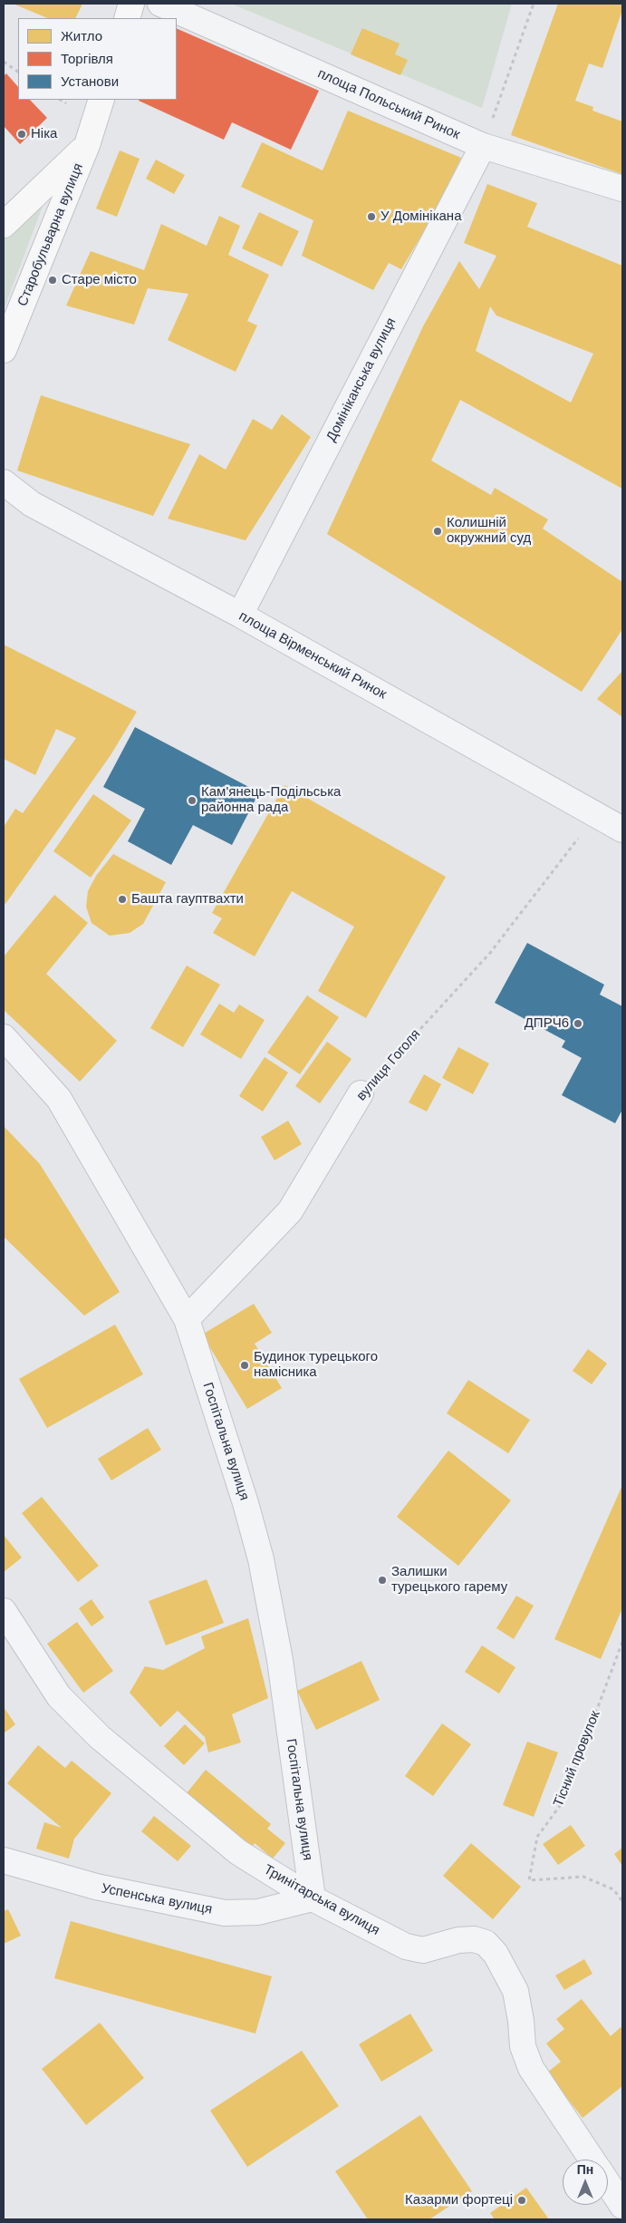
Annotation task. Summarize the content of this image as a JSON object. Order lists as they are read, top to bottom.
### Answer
{
  "streets": {
    "main road": ["Старобульварна вулиця"],
    "street": [
      "площа Польський Ринок",
      "Домініканська вулиця",
      "площа Вірменський Ринок",
      "вулиця Гоголя",
      "Госпітальна вулиця",
      "Успенська вулиця",
      "Тринітарська вулиця"
    ],
    "path": ["Тісний провулок"]
  },
  "crossings": [
    ["площа Польський Ринок", "Домініканська вулиця"],
    ["Домініканська вулиця", "площа Вірменський Ринок"],
    ["площа Вірменський Ринок", "вулиця Гоголя"],
    ["вулиця Гоголя", "Госпітальна вулиця"],
    ["Госпітальна вулиця", "Успенська вулиця"],
    ["Госпітальна вулиця", "Тринітарська вулиця"],
    ["Успенська вулиця", "Тринітарська вулиця"]
  ],
  "places": [
    "Ніка",
    "У Домінікана",
    "Старе місто",
    "Колишній окружний суд",
    "Кам'янець-Подільська районна рада",
    "Башта гауптвахти",
    "ДПРЧ6",
    "Будинок турецького намісника",
    "Залишки турецького гарему",
    "Казарми фортеці"
  ],
  "legend": ["Житло", "Торгівля", "Установи"],
  "north": "top"
}
